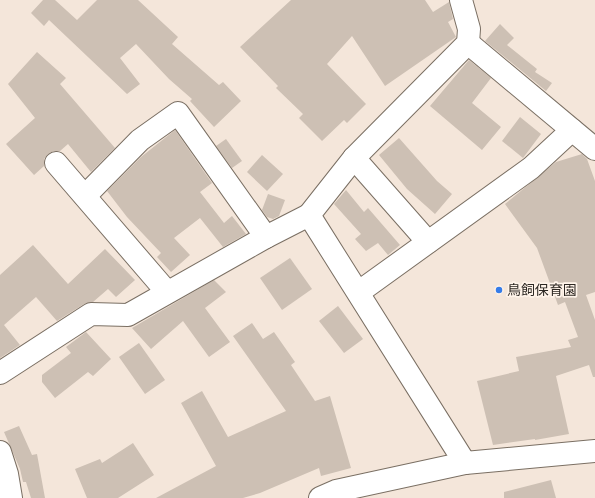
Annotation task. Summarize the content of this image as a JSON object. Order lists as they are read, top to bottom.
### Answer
{
  "places": ["鳥飼保育園"]
}
